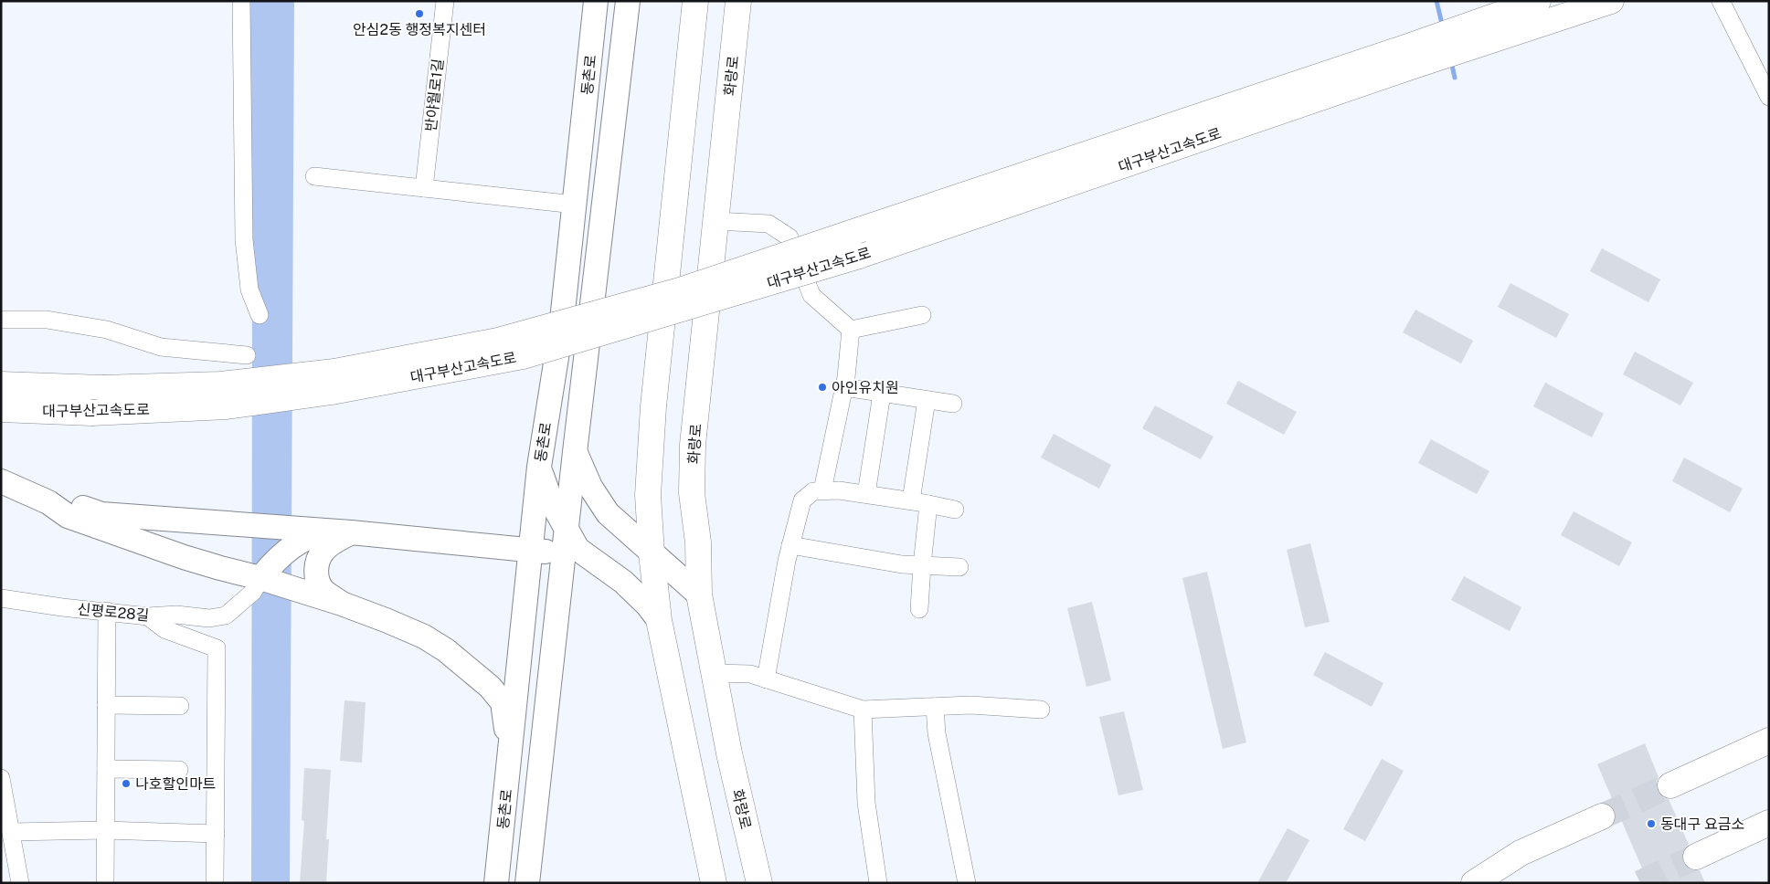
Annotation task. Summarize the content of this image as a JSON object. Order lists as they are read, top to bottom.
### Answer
{
  "streets": {
    "main road": ["동촌로", "화랑로", "대구부산고속도로"],
    "street": ["반야월로1길", "신평로28길"]
  },
  "places": [
    "안심2동 행정복지센터",
    "아인유치원",
    "나호할인마트",
    "동대구 요금소"
  ]
}
